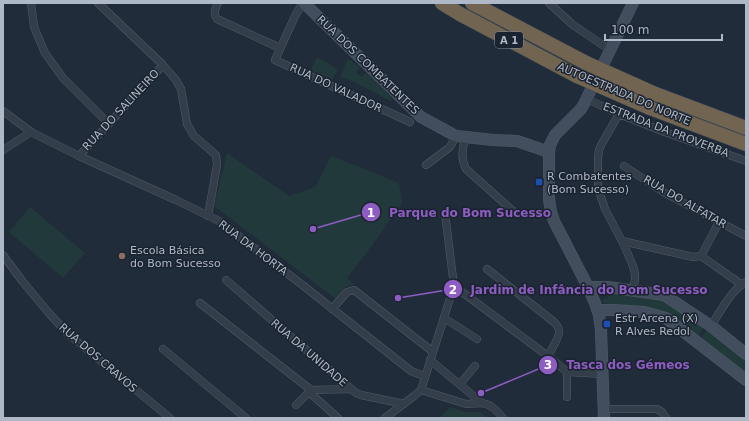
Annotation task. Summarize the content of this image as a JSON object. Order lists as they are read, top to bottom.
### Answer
{
  "streets": {
    "highway": ["A 1", "AUTOESTRADA DO NORTE"],
    "street": [
      "RUA DOS COMBATENTES",
      "RUA DO VALADOR",
      "RUA DO SALINEIRO",
      "ESTRADA DA PROVERBA",
      "RUA DO ALFATAR",
      "RUA DA HORTA",
      "RUA DA UNIDADE",
      "RUA DOS CRAVOS"
    ]
  },
  "crossings": [
    ["RUA DO SALINEIRO", "RUA DA HORTA"]
  ],
  "places": {
    "transit": ["R Combatentes (Bom Sucesso)", "Estr Arcena (X) R Alves Redol"],
    "other": [
      "Parque do Bom Sucesso",
      "Escola Básica do Bom Sucesso",
      "Jardim de Infância do Bom Sucesso",
      "Tasca dos Gémeos"
    ]
  },
  "scale_bar": "100 m"
}
